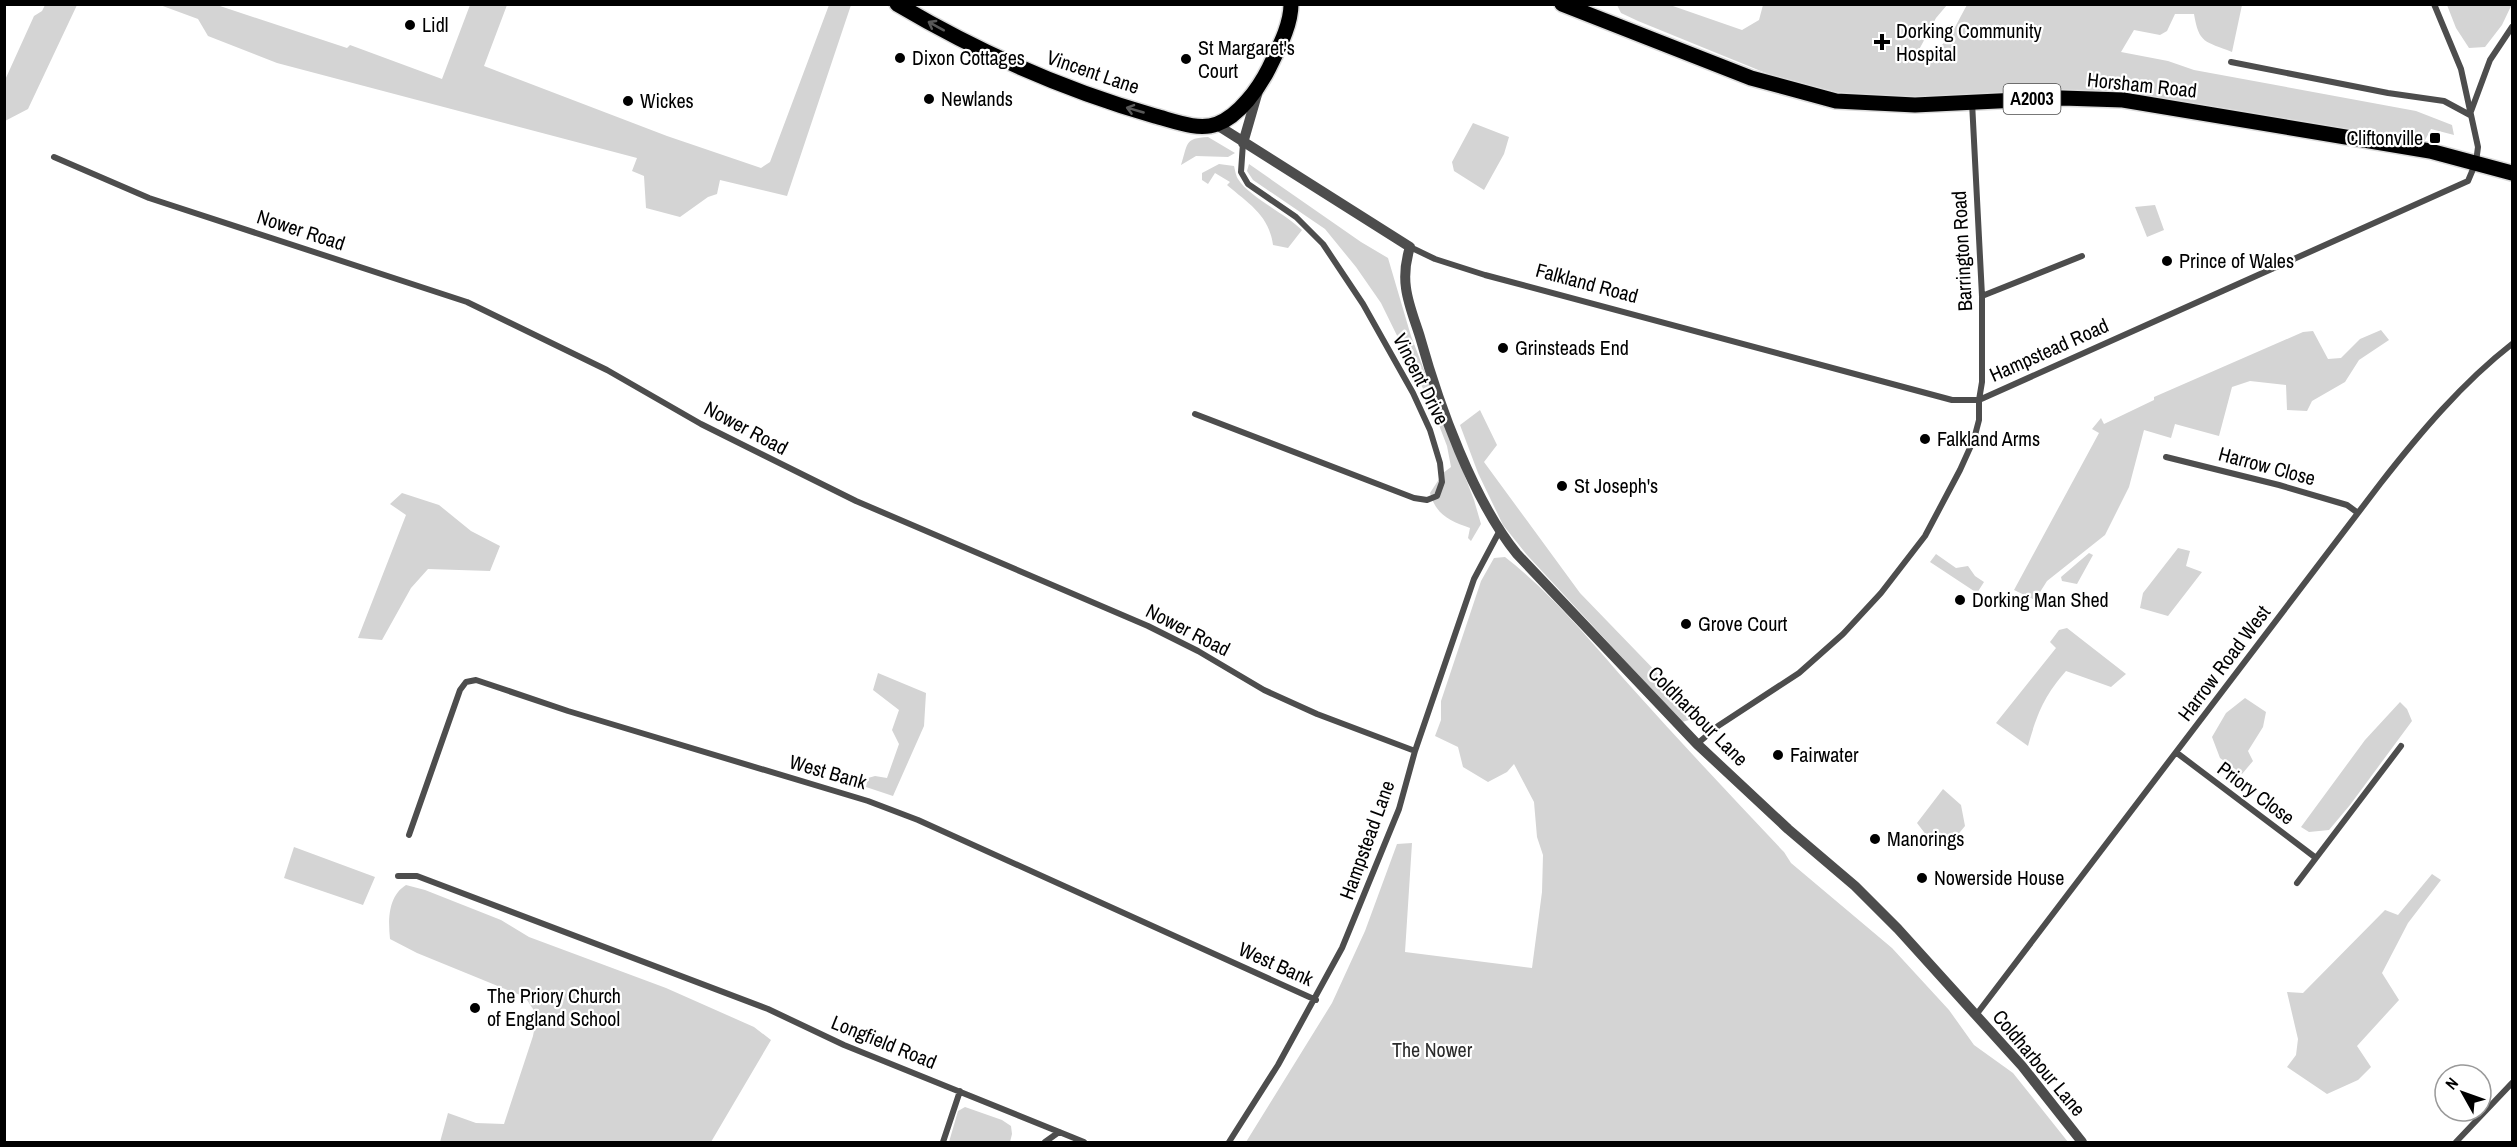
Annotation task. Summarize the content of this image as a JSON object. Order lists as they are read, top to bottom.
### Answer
{
  "streets": {
    "main road": ["Vincent Lane", "Horsham Road", "A2003"],
    "street": [
      "Nower Road",
      "Barrington Road",
      "Falkland Road",
      "Hampstead Road",
      "Vincent Drive",
      "Harrow Close",
      "Harrow Road West",
      "Coldharbour Lane",
      "West Bank",
      "Priory Close",
      "Hampstead Lane",
      "Longfield Road"
    ]
  },
  "crossings": [
    ["Vincent Lane", "Falkland Road"],
    ["Horsham Road", "Barrington Road"],
    ["Horsham Road", "Hampstead Road"],
    ["Nower Road", "Hampstead Lane"],
    ["Barrington Road", "Falkland Road"],
    ["Barrington Road", "Hampstead Road"],
    ["Falkland Road", "Hampstead Road"],
    ["Falkland Road", "Vincent Drive"],
    ["Falkland Road", "Coldharbour Lane"],
    ["Hampstead Road", "Coldharbour Lane"],
    ["Harrow Close", "Harrow Road West"],
    ["Harrow Road West", "Coldharbour Lane"],
    ["Harrow Road West", "Priory Close"],
    ["Coldharbour Lane", "Hampstead Lane"],
    ["West Bank", "Hampstead Lane"]
  ],
  "one_way": ["Vincent Lane"],
  "parks": ["The Nower"],
  "places": {
    "other": [
      "Lidl",
      "Dixon Cottages",
      "St Margaret's Court",
      "Newlands",
      "Wickes",
      "Prince of Wales",
      "Grinsteads End",
      "Falkland Arms",
      "St Joseph's",
      "Dorking Man Shed",
      "Grove Court",
      "Fairwater",
      "Manorings",
      "Nowerside House",
      "The Priory Church of England School"
    ],
    "health": ["Dorking Community Hospital"],
    "transit": ["Cliftonville"]
  },
  "north": "top left"
}
